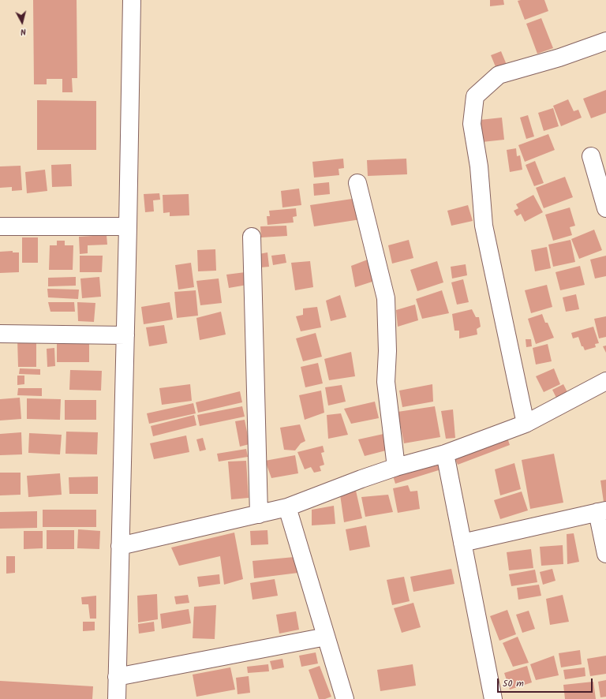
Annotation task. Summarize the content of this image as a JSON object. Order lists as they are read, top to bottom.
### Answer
{
  "scale_bar": "50 m",
  "north": "bottom"
}
